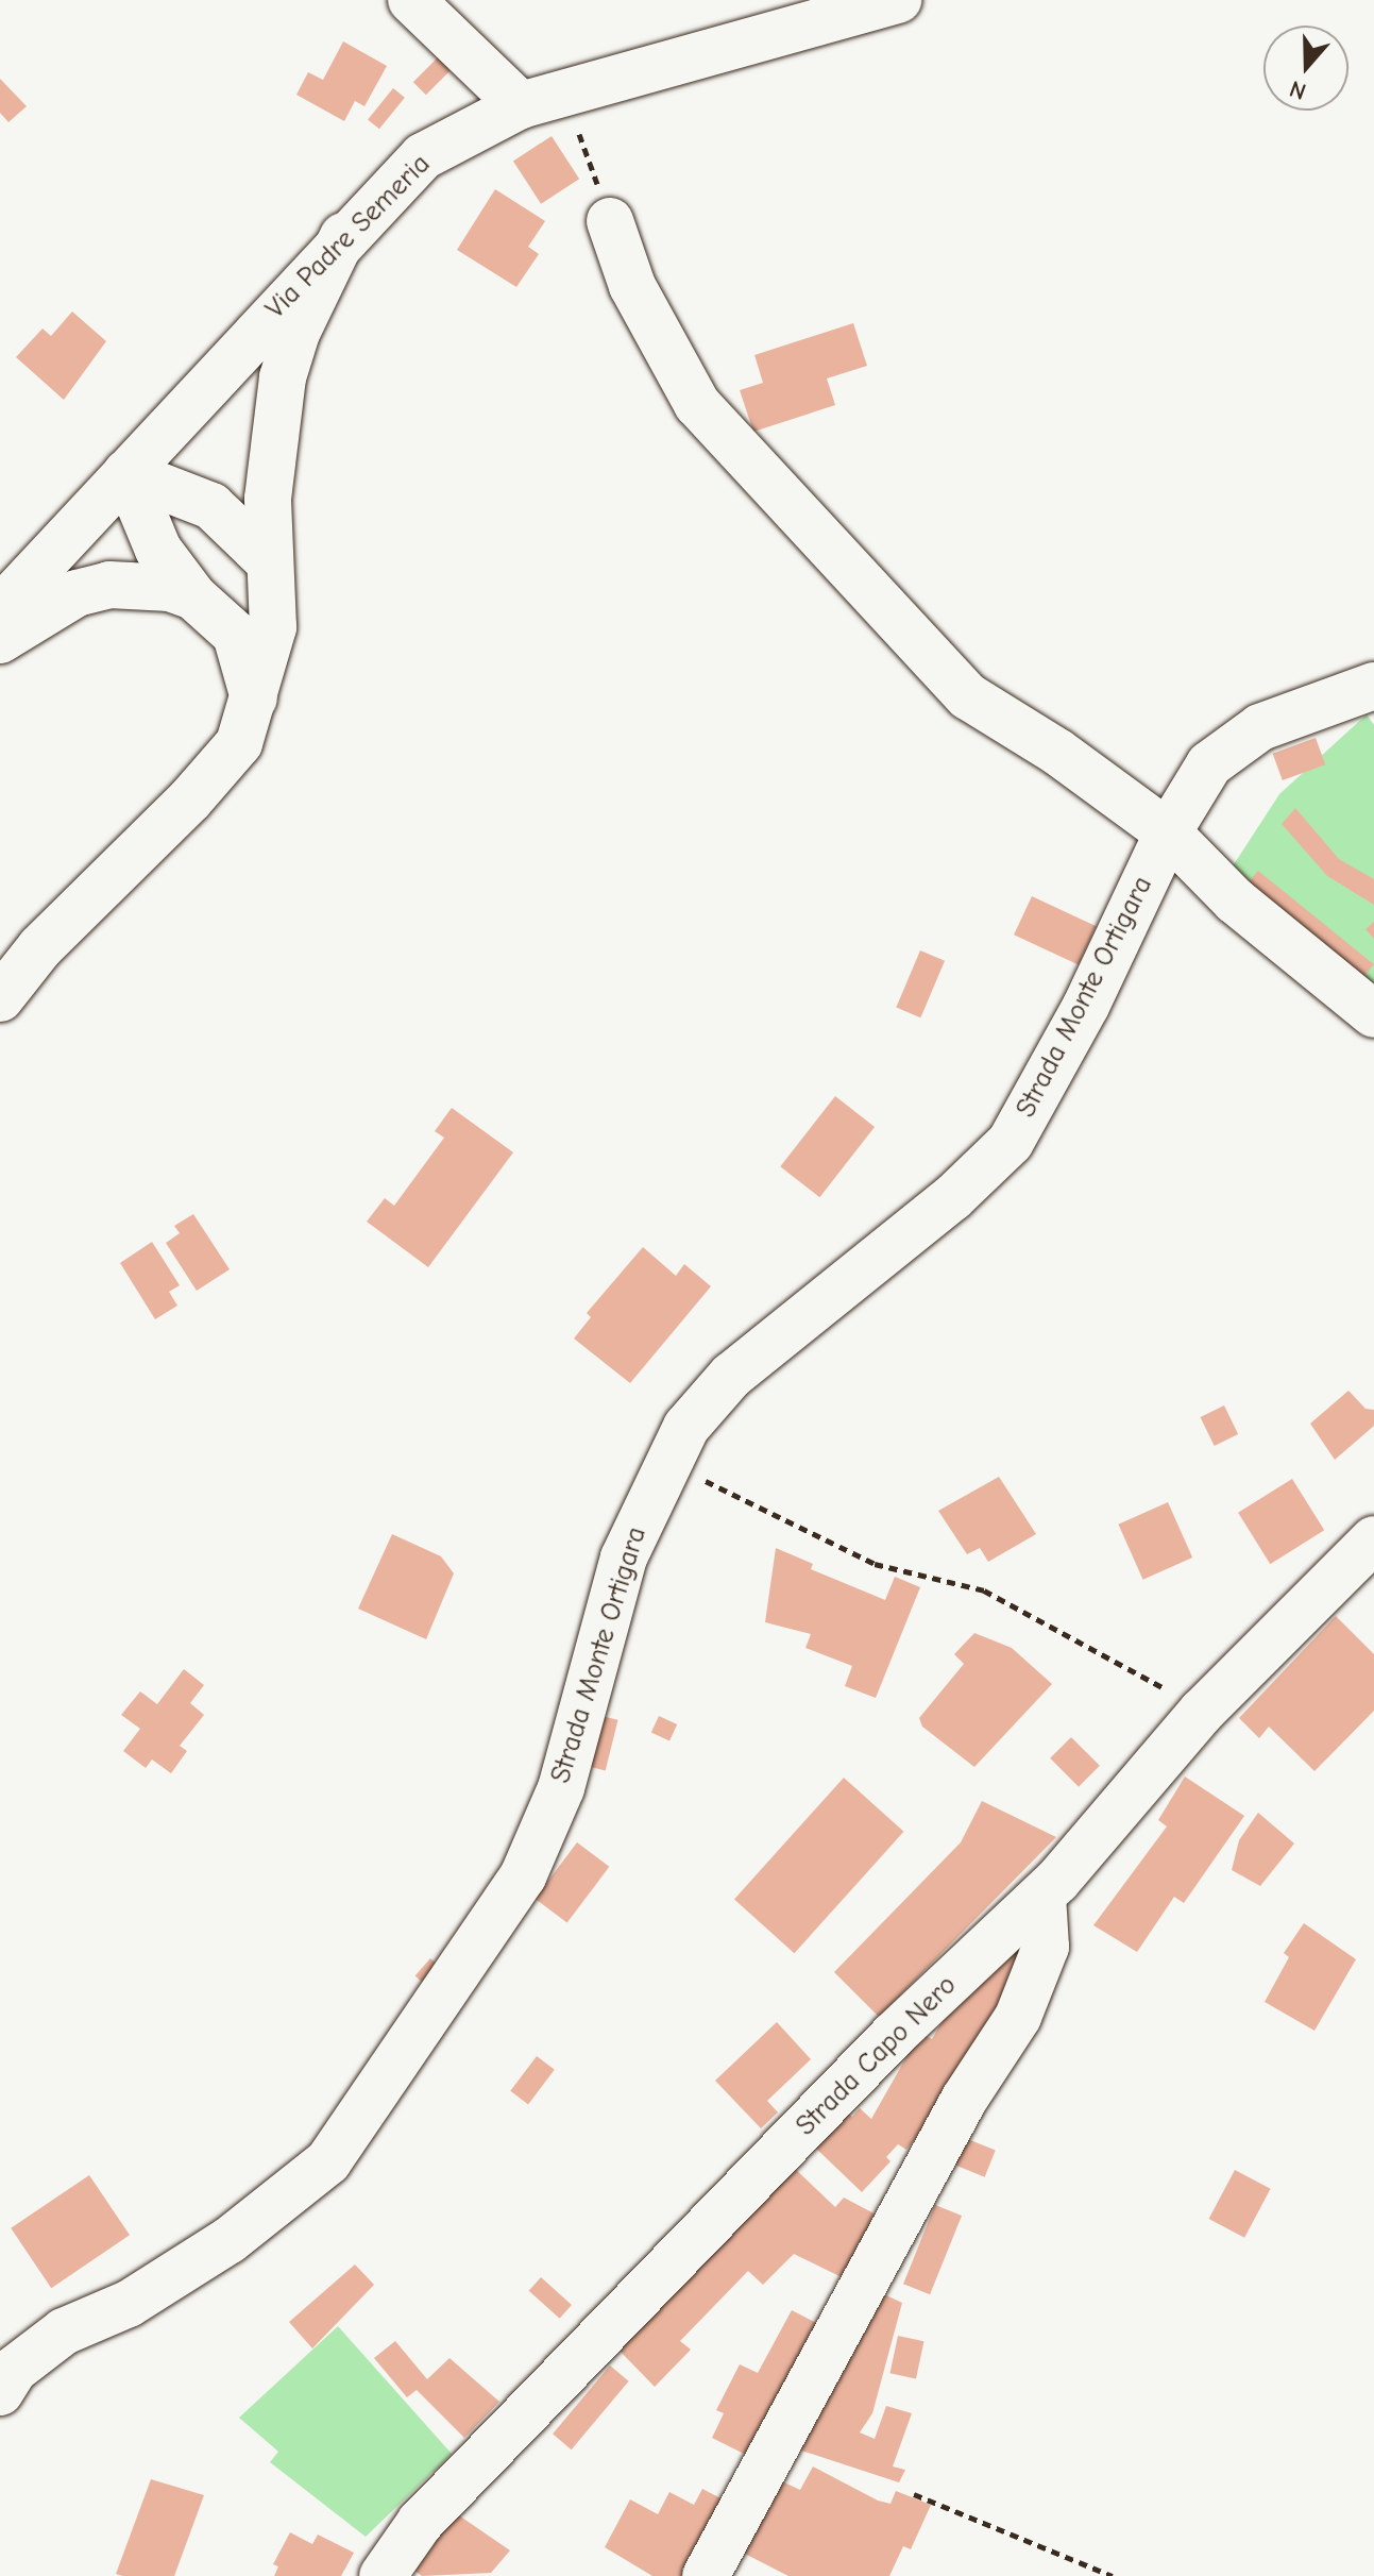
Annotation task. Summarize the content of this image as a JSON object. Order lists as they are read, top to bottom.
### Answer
{
  "streets": {
    "main road": ["Via Padre Semeria", "Strada Monte Ortigara", "Strada Capo Nero"]
  },
  "north": "bottom"
}
